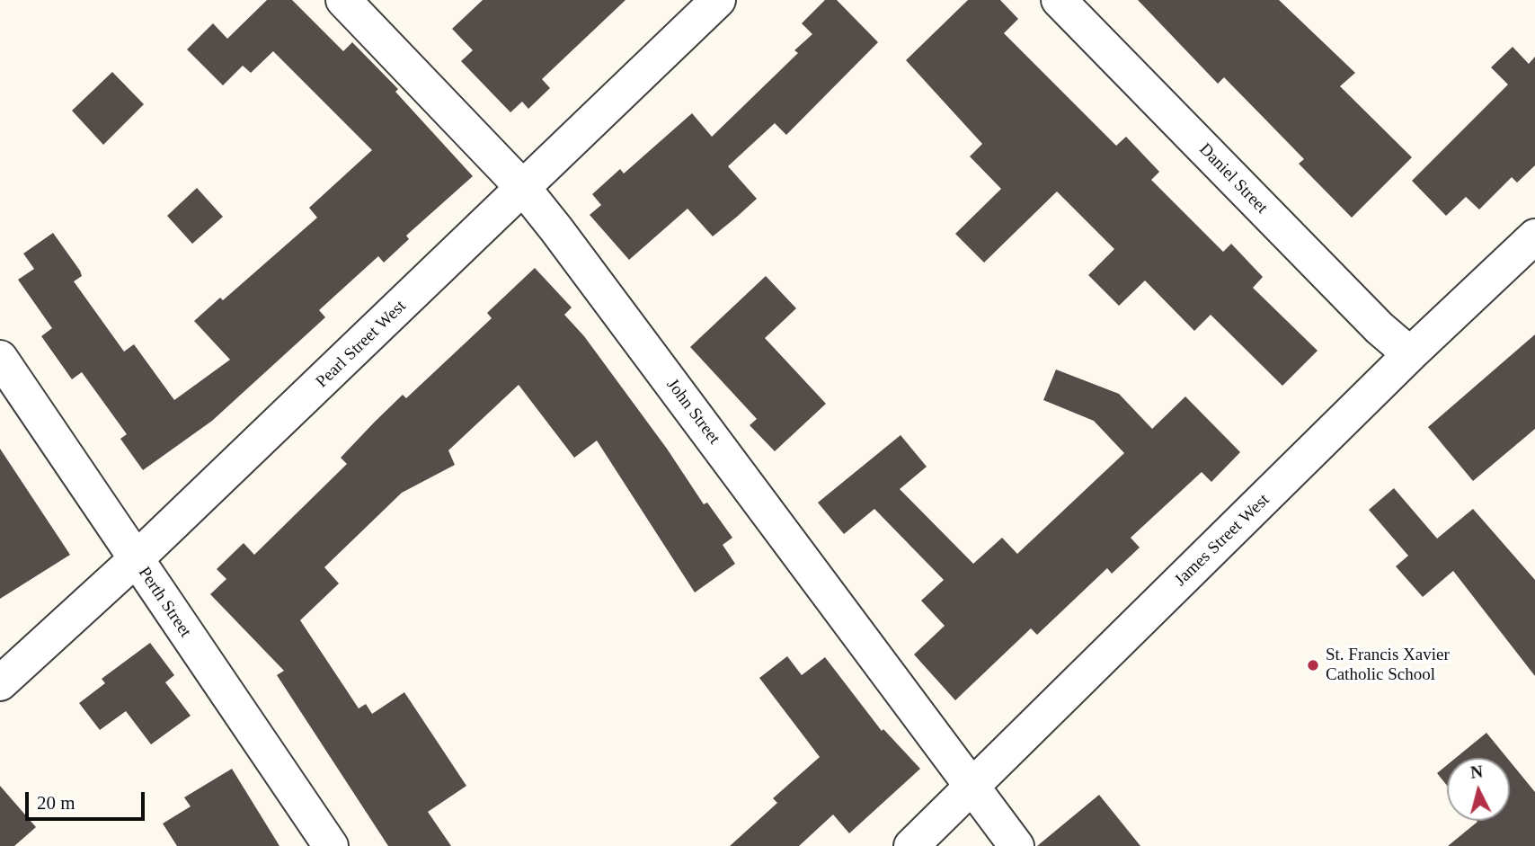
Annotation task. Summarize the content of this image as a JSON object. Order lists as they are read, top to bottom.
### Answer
{
  "streets": {
    "street": [
      "Daniel Street",
      "Pearl Street West",
      "John Street",
      "James Street West",
      "Perth Street"
    ]
  },
  "crossings": [
    ["Daniel Street", "James Street West"],
    ["Pearl Street West", "John Street"],
    ["Pearl Street West", "Perth Street"],
    ["John Street", "James Street West"]
  ],
  "places": ["St. Francis Xavier Catholic School"],
  "scale_bar": "20 m",
  "north": "top"
}
